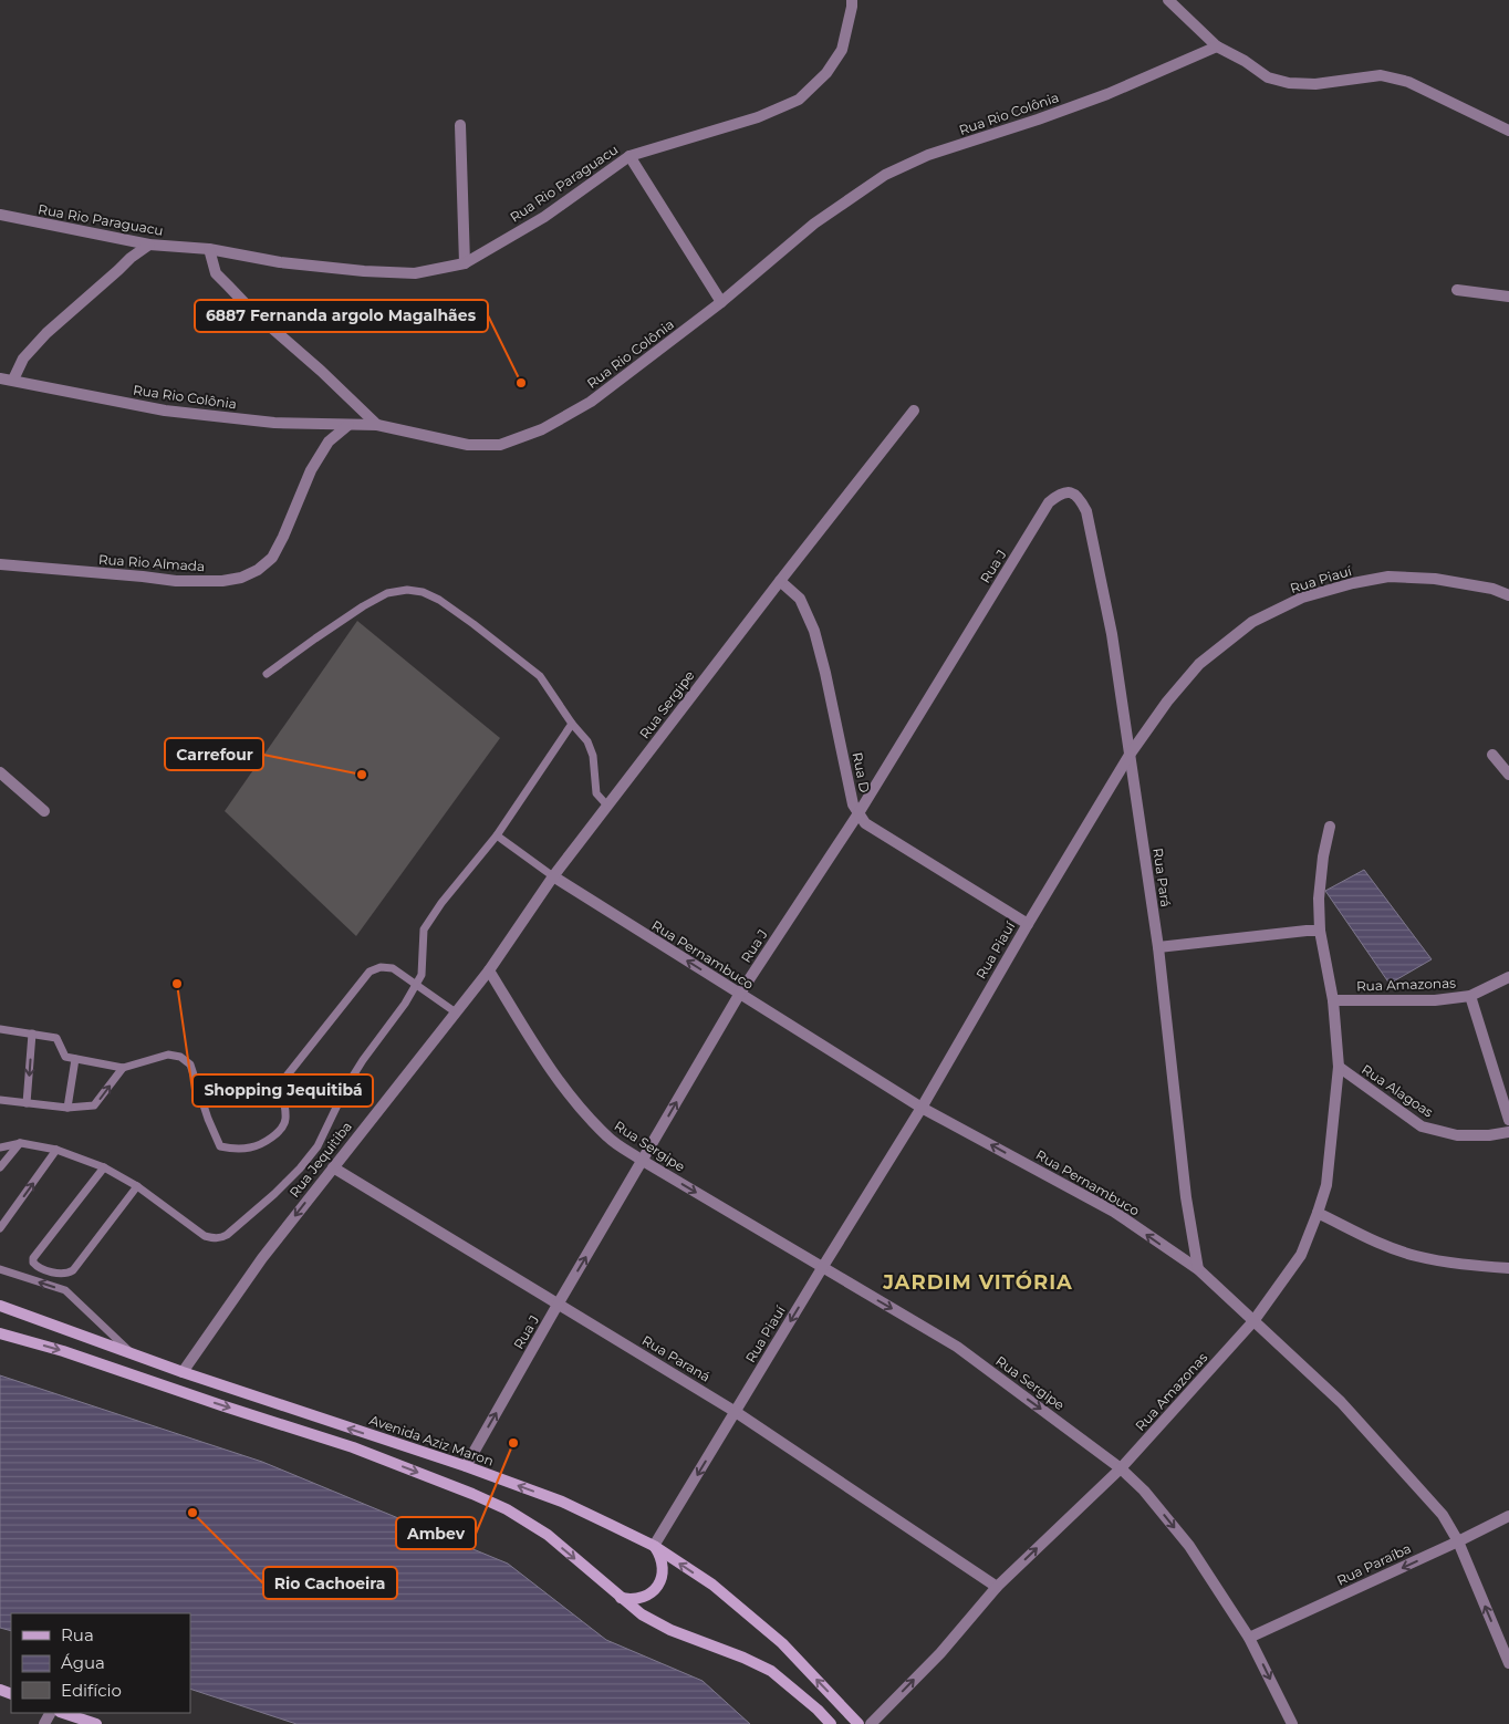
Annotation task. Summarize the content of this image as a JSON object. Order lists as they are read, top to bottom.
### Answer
{
  "streets": {
    "main road": ["Avenida Aziz Maron"],
    "street": [
      "Rua Rio Colônia",
      "Rua Rio Paraguacu",
      "Rua Rio Almada",
      "Rua J",
      "Rua Piauí",
      "Rua Sergipe",
      "Rua D",
      "Rua Pará",
      "Rua Pernambuco",
      "Rua Amazonas",
      "Rua Alagoas",
      "Rua Jequitiba",
      "Rua Paraná",
      "Rua Paraíba"
    ]
  },
  "crossings": [
    ["Rua Rio Colônia", "Rua Rio Almada"],
    ["Rua J", "Rua Sergipe"],
    ["Rua J", "Rua D"],
    ["Rua J", "Rua Pará"],
    ["Rua J", "Rua Pernambuco"],
    ["Rua J", "Rua Paraná"],
    ["Rua J", "Avenida Aziz Maron"],
    ["Rua Piauí", "Rua Sergipe"],
    ["Rua Piauí", "Rua D"],
    ["Rua Piauí", "Rua Pará"],
    ["Rua Piauí", "Rua Pernambuco"],
    ["Rua Piauí", "Rua Paraná"],
    ["Rua Piauí", "Avenida Aziz Maron"],
    ["Rua Sergipe", "Rua D"],
    ["Rua Sergipe", "Rua Pernambuco"],
    ["Rua Sergipe", "Rua Amazonas"],
    ["Rua Sergipe", "Rua Jequitiba"],
    ["Rua Sergipe", "Rua Paraíba"],
    ["Rua Pará", "Rua Pernambuco"],
    ["Rua Pernambuco", "Rua Amazonas"],
    ["Rua Pernambuco", "Rua Paraíba"],
    ["Rua Amazonas", "Rua Alagoas"],
    ["Rua Amazonas", "Rua Paraná"],
    ["Rua Jequitiba", "Rua Paraná"],
    ["Rua Jequitiba", "Avenida Aziz Maron"]
  ],
  "one_way": [
    "Rua J",
    "Rua Sergipe",
    "Rua Pernambuco",
    "Rua Jequitiba",
    "Rua Paraíba"
  ],
  "districts": ["JARDIM VITÓRIA"],
  "places": [
    "6887 Fernanda argolo Magalhães",
    "Carrefour",
    "Shopping Jequitibá",
    "Ambev",
    "Rio Cachoeira"
  ],
  "legend": ["Rua", "Água", "Edifício"]
}
